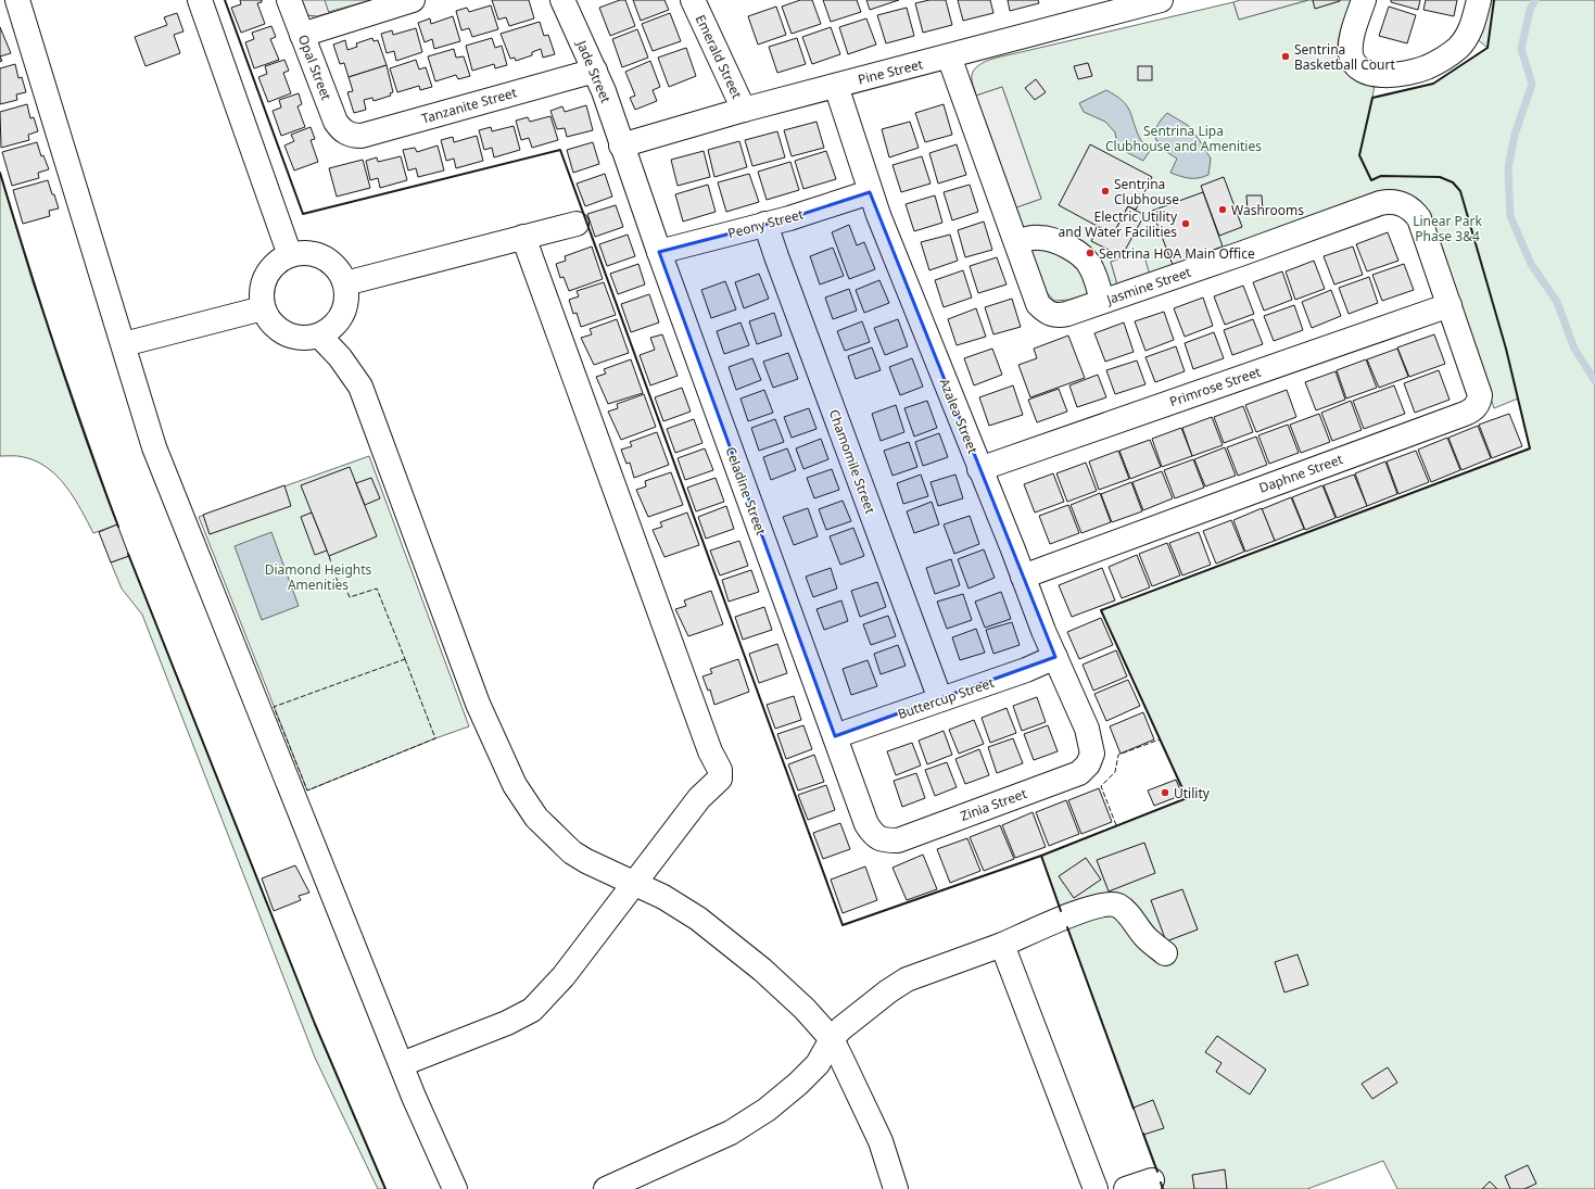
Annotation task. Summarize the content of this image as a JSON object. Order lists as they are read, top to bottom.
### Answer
{
  "streets": {
    "street": [
      "Emerald Street",
      "Opal Street",
      "Jade Street",
      "Pine Street",
      "Tanzanite Street",
      "Peony Street",
      "Jasmine Street",
      "Primrose Street",
      "Azalea Street",
      "Chamomile Street",
      "Daphne Street",
      "Celadine Street",
      "Buttercup Street",
      "Zinia Street"
    ]
  },
  "crossings": [
    ["Emerald Street", "Pine Street"],
    ["Opal Street", "Tanzanite Street"],
    ["Jade Street", "Pine Street"],
    ["Jade Street", "Tanzanite Street"],
    ["Jade Street", "Celadine Street"],
    ["Pine Street", "Jasmine Street"],
    ["Pine Street", "Azalea Street"],
    ["Pine Street", "Celadine Street"],
    ["Peony Street", "Azalea Street"],
    ["Peony Street", "Chamomile Street"],
    ["Peony Street", "Celadine Street"],
    ["Jasmine Street", "Primrose Street"],
    ["Jasmine Street", "Daphne Street"],
    ["Primrose Street", "Azalea Street"],
    ["Primrose Street", "Daphne Street"],
    ["Azalea Street", "Daphne Street"],
    ["Azalea Street", "Buttercup Street"],
    ["Azalea Street", "Zinia Street"],
    ["Chamomile Street", "Buttercup Street"],
    ["Celadine Street", "Buttercup Street"],
    ["Celadine Street", "Zinia Street"]
  ],
  "parks": ["Sentrina Lipa Clubhouse and Amenities", "Linear Park Phase 3&4", "Diamond Heights Amenities"],
  "places": [
    "Sentrina Basketball Court",
    "Sentrina Clubhouse",
    "Washrooms",
    "Electric Utility and Water Facilities",
    "Sentrina HOA Main Office",
    "Utility"
  ]
}
